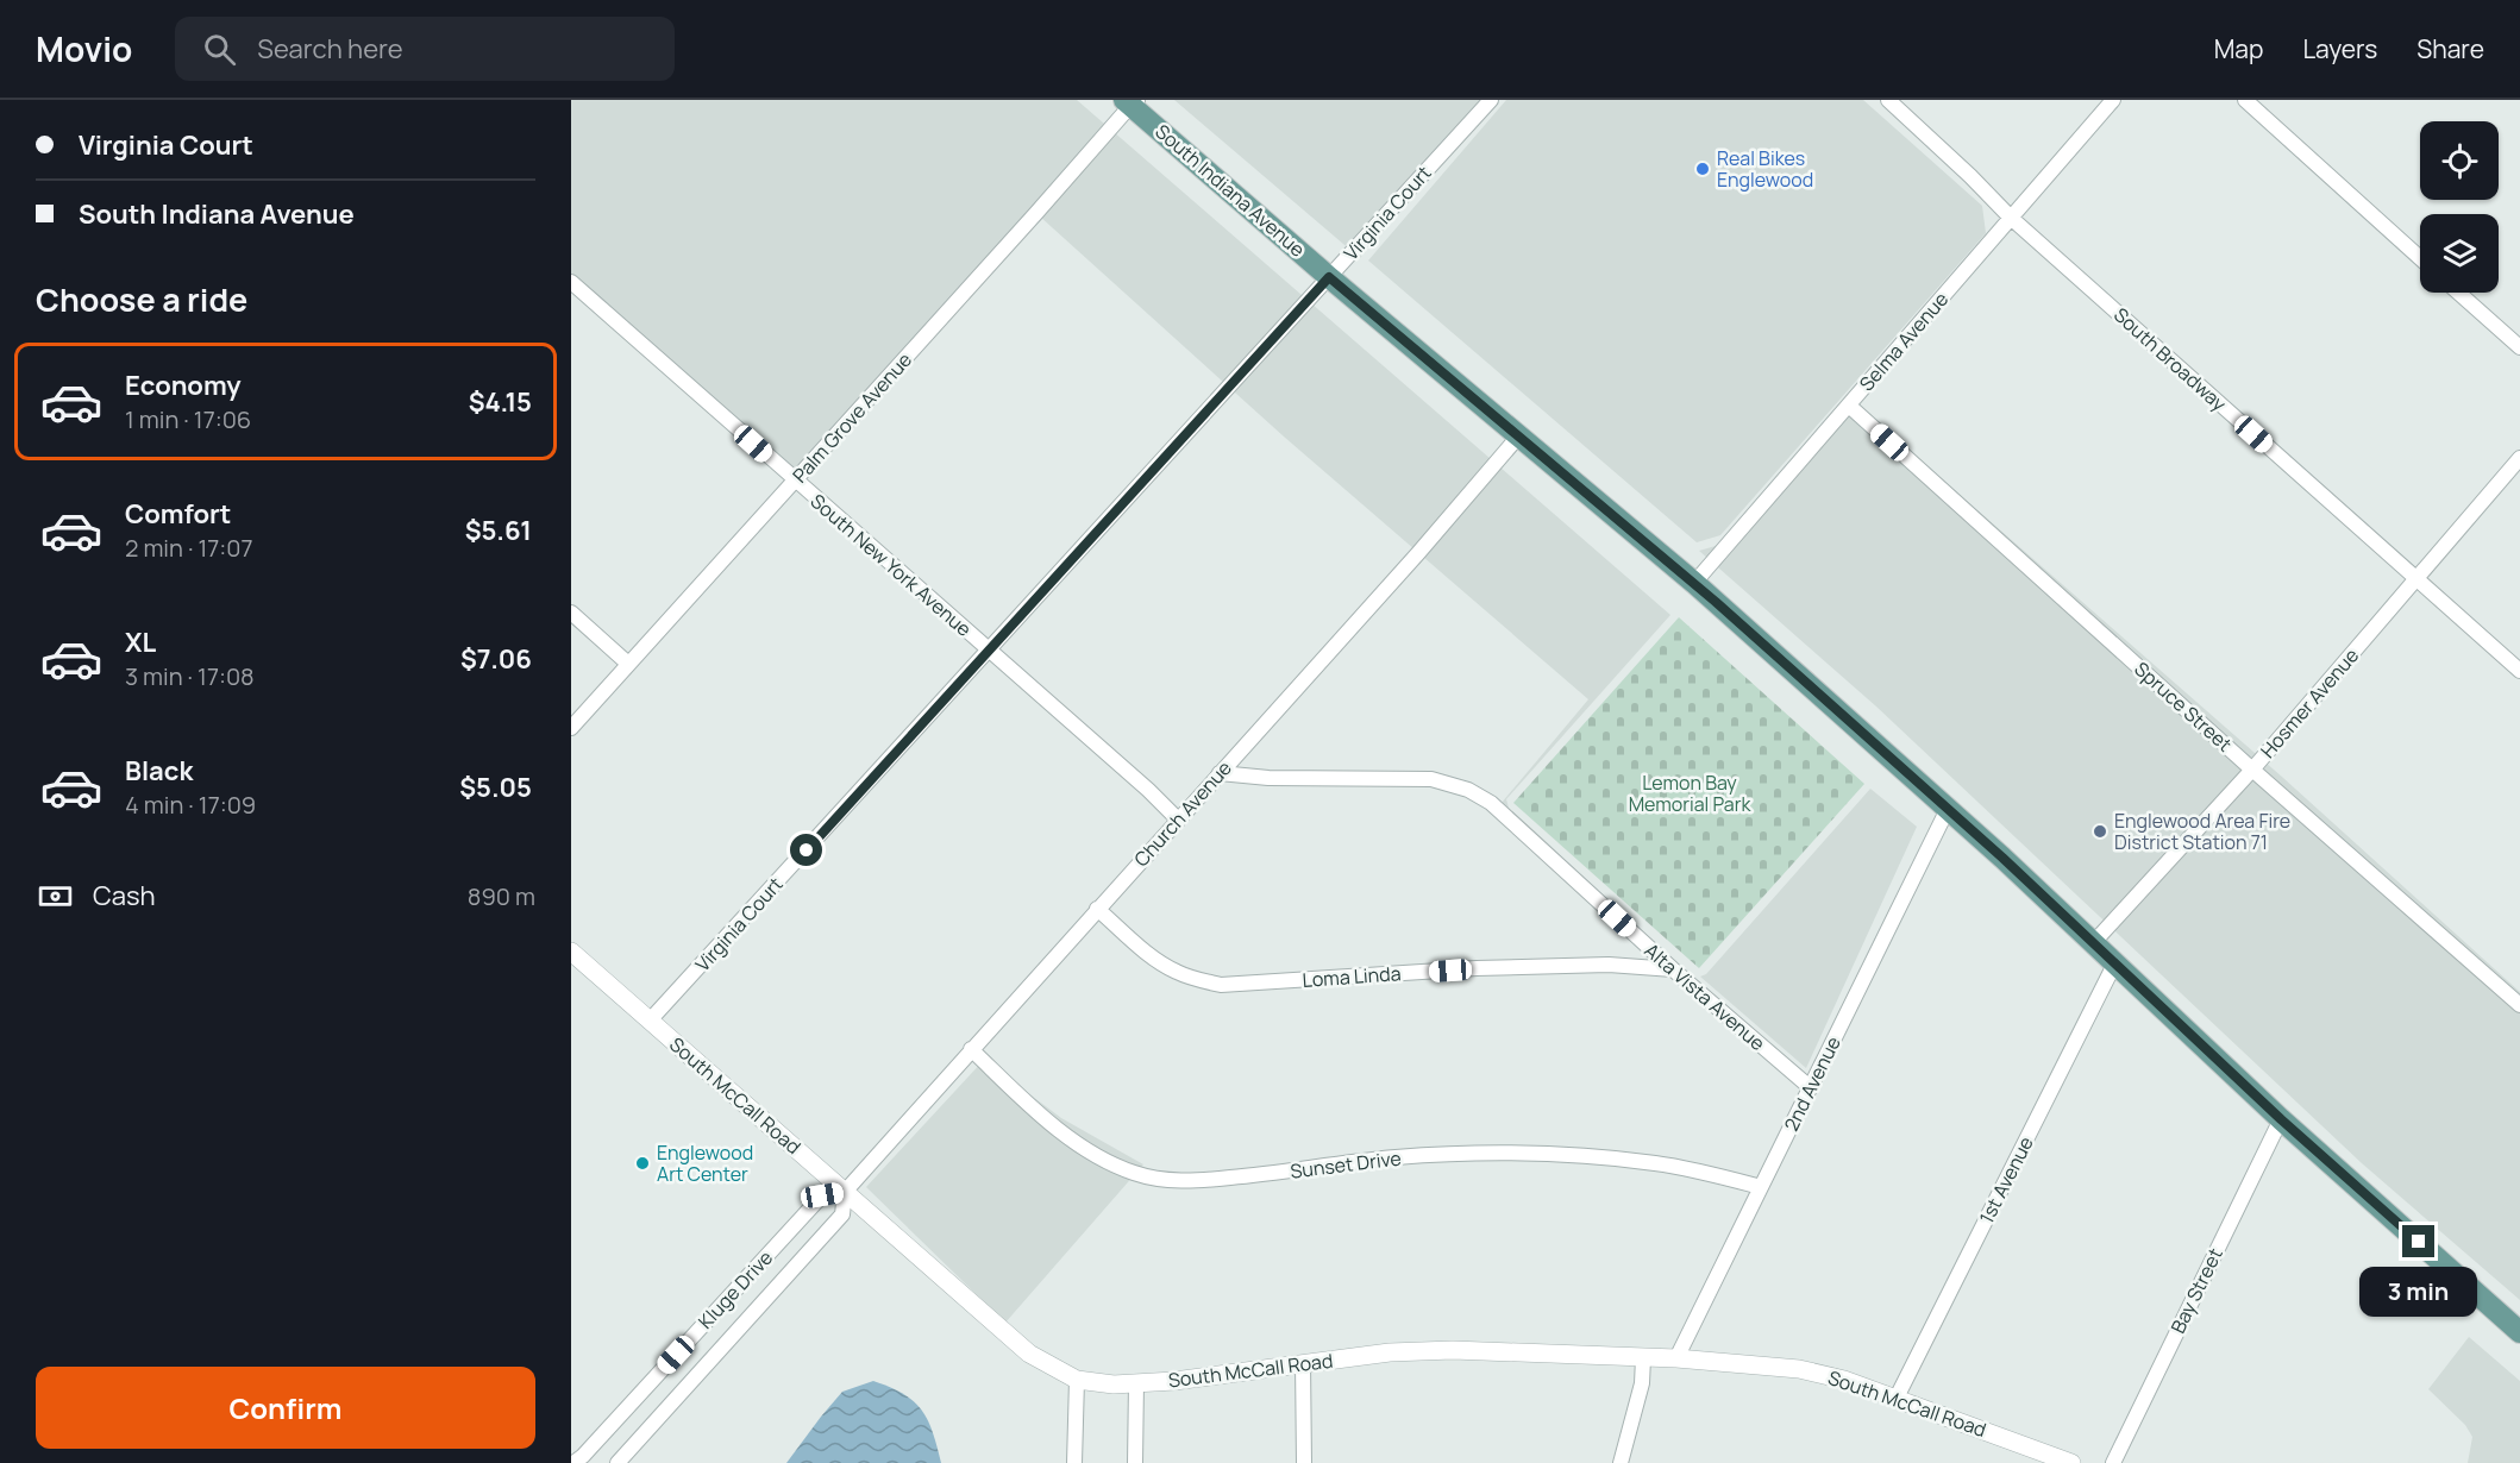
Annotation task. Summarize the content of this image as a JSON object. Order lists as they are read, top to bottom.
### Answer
{
  "streets": {
    "main road": ["South Indiana Avenue"],
    "street": [
      "Virginia Court",
      "Selma Avenue",
      "South Broadway",
      "Palm Grove Avenue",
      "South New York Avenue",
      "Hosmer Avenue",
      "Spruce Street",
      "Church Avenue",
      "Loma Linda",
      "Alta Vista Avenue",
      "2nd Avenue",
      "South McCall Road",
      "Sunset Drive",
      "1st Avenue",
      "Kluge Drive",
      "Bay Street"
    ]
  },
  "crossings": [
    ["South Indiana Avenue", "Virginia Court"],
    ["South Indiana Avenue", "Selma Avenue"],
    ["South Indiana Avenue", "Palm Grove Avenue"],
    ["South Indiana Avenue", "Hosmer Avenue"],
    ["South Indiana Avenue", "Church Avenue"],
    ["South Indiana Avenue", "2nd Avenue"],
    ["South Indiana Avenue", "1st Avenue"],
    ["South Indiana Avenue", "Bay Street"],
    ["Virginia Court", "South New York Avenue"],
    ["Virginia Court", "South McCall Road"],
    ["Selma Avenue", "South Broadway"],
    ["Selma Avenue", "Spruce Street"],
    ["South Broadway", "Hosmer Avenue"],
    ["Palm Grove Avenue", "South New York Avenue"],
    ["South New York Avenue", "Church Avenue"],
    ["Hosmer Avenue", "Spruce Street"],
    ["Church Avenue", "Loma Linda"],
    ["Church Avenue", "Alta Vista Avenue"],
    ["Church Avenue", "South McCall Road"],
    ["Church Avenue", "Sunset Drive"],
    ["Church Avenue", "Kluge Drive"],
    ["Loma Linda", "Alta Vista Avenue"],
    ["Alta Vista Avenue", "2nd Avenue"],
    ["2nd Avenue", "South McCall Road"],
    ["2nd Avenue", "Sunset Drive"],
    ["South McCall Road", "1st Avenue"],
    ["South McCall Road", "Kluge Drive"]
  ],
  "parks": ["Lemon Bay Memorial Park"],
  "places": ["Real Bikes Englewood", "Englewood Area Fire District Station 71", "Englewood Art Center"],
  "page": {
    "header": "Movio",
    "search": "Search here",
    "nav": ["Map", "Layers", "Share"],
    "banner": ["Virginia Court", "South Indiana Avenue"],
    "heading": "Choose a ride",
    "list": [
      {
        "name": "Economy",
        "note": "1 min · 17:06",
        "value": "$4.15"
      },
      {
        "name": "Comfort",
        "note": "2 min · 17:07",
        "value": "$5.61"
      },
      {
        "name": "XL",
        "note": "3 min · 17:08",
        "value": "$7.06"
      },
      {
        "name": "Black",
        "note": "4 min · 17:09",
        "value": "$5.05"
      }
    ],
    "pay": ["Cash", "890 m"],
    "bubble": "3 min",
    "buttons": "Confirm"
  }
}
